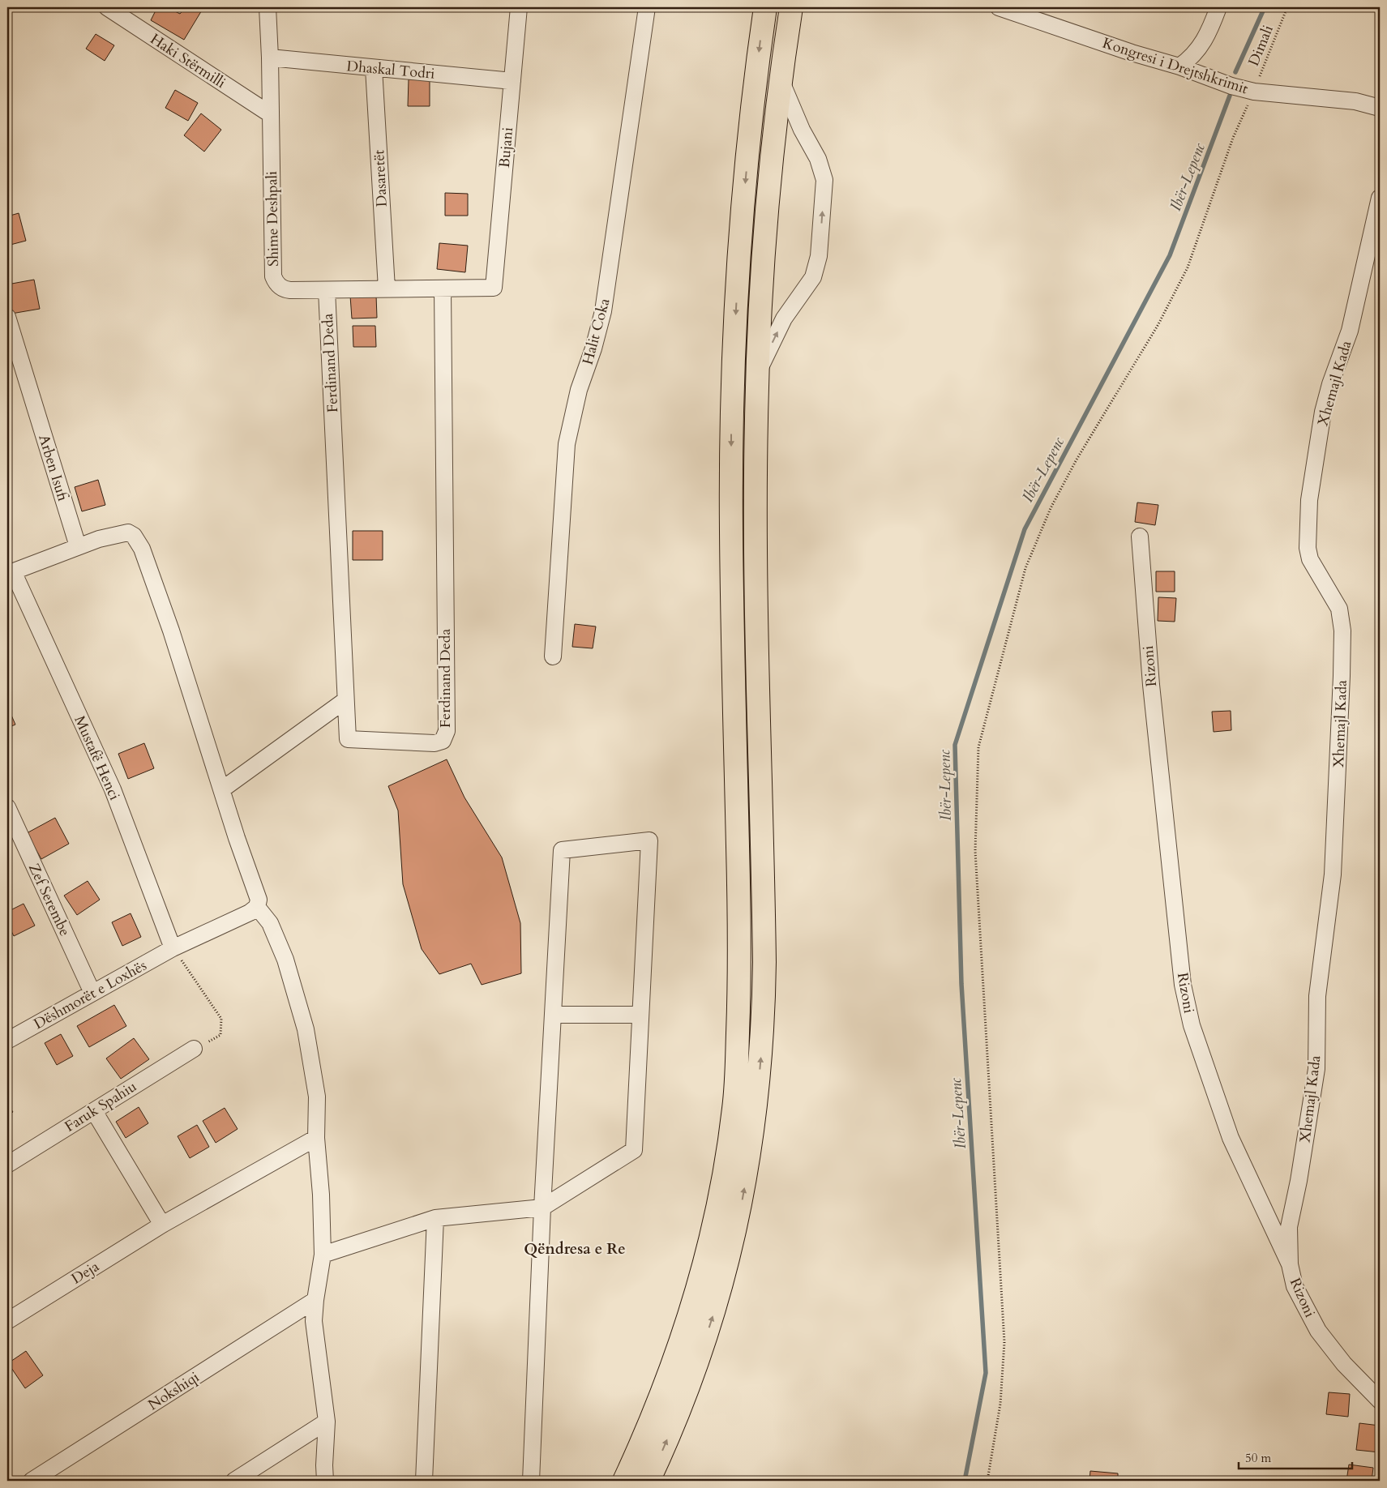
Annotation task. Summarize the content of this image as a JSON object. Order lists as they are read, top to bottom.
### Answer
{
  "streets": {
    "street": [
      "Haki Stërmilli",
      "Kongresi i Drejtshkrimit",
      "Dhaskal Todri",
      "Bujani",
      "Dasaretët",
      "Shime Deshpali",
      "Halit Coka",
      "Ferdinand Deda",
      "Xhemajl Kada",
      "Arben Isufi",
      "Rizoni",
      "Mustafë Henci",
      "Zef Serembe",
      "Dëshmorët e Loxhës",
      "Faruk Spahiu",
      "Deja",
      "Nokshiqi"
    ],
    "path": ["Dimali"]
  },
  "crossings": [
    ["Dimali", "Kongresi i Drejtshkrimit"],
    ["Haki Stërmilli", "Shime Deshpali"],
    ["Dhaskal Todri", "Bujani"],
    ["Dhaskal Todri", "Dasaretët"],
    ["Dhaskal Todri", "Shime Deshpali"],
    ["Bujani", "Shime Deshpali"],
    ["Dasaretët", "Shime Deshpali"],
    ["Shime Deshpali", "Ferdinand Deda"],
    ["Xhemajl Kada", "Rizoni"],
    ["Mustafë Henci", "Dëshmorët e Loxhës"],
    ["Zef Serembe", "Dëshmorët e Loxhës"]
  ],
  "districts": ["Qëndresa e Re"],
  "water": ["Ibër-Lepenc"],
  "scale_bar": "50 m"
}
